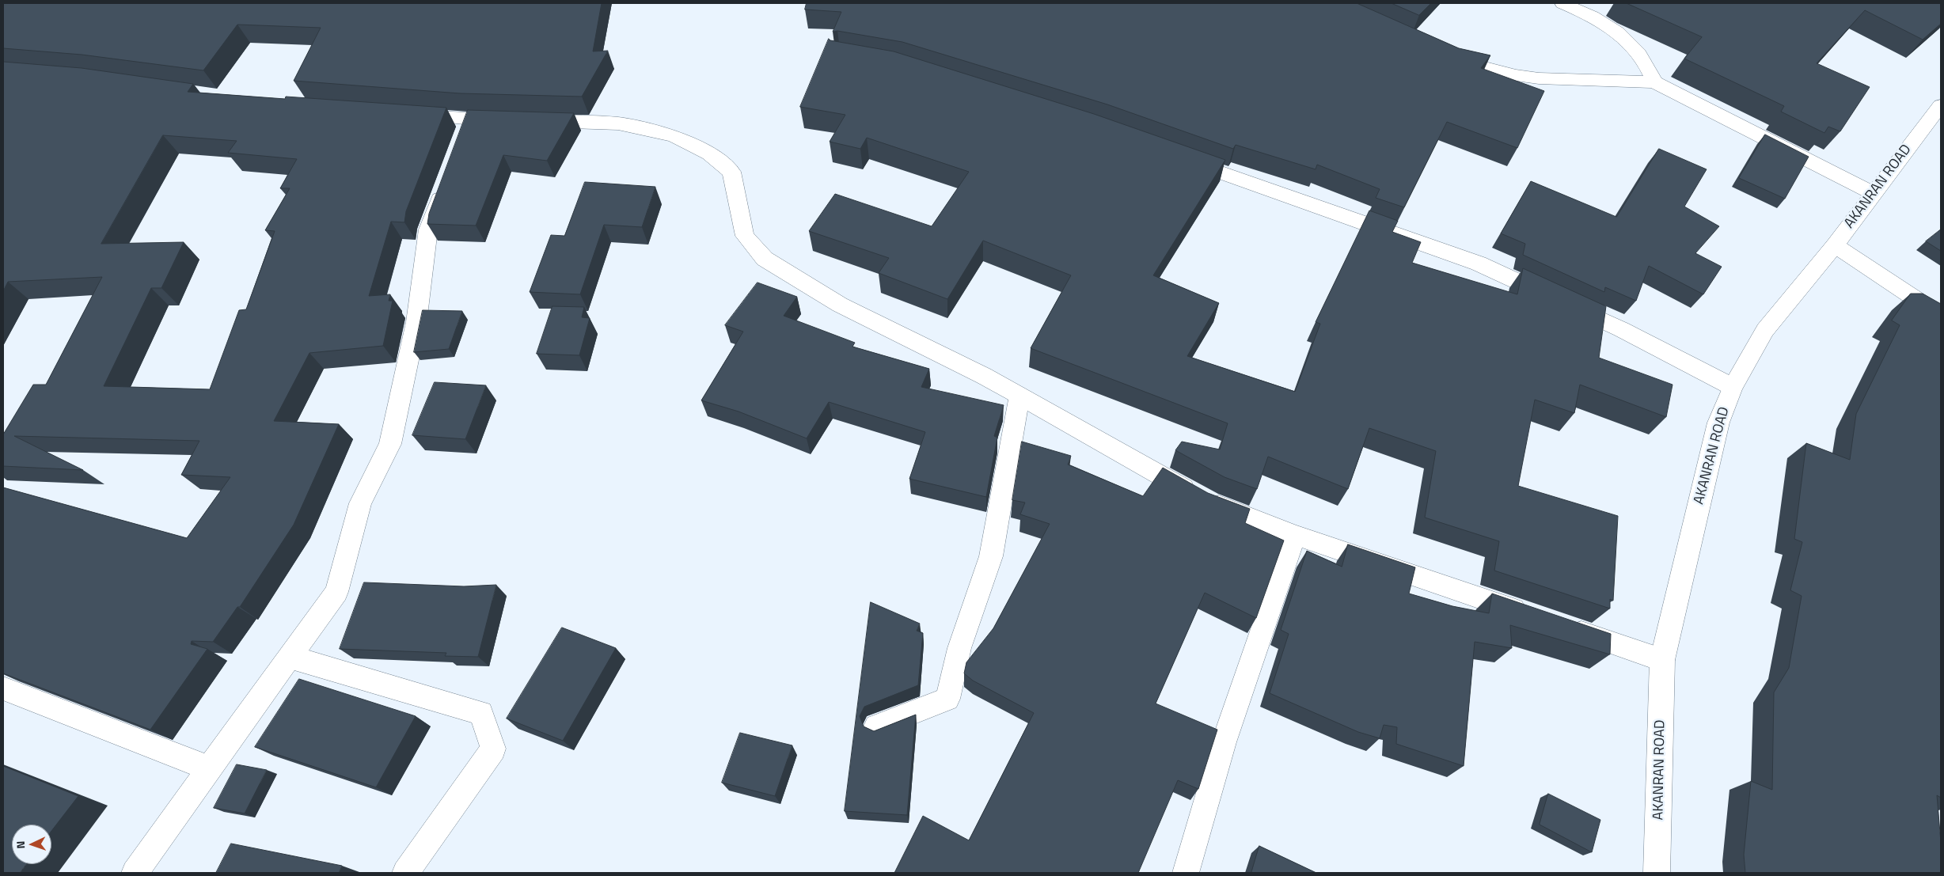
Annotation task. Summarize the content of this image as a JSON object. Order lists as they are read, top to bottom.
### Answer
{
  "streets": {
    "street": ["AKANRAN ROAD"]
  },
  "north": "left"
}
